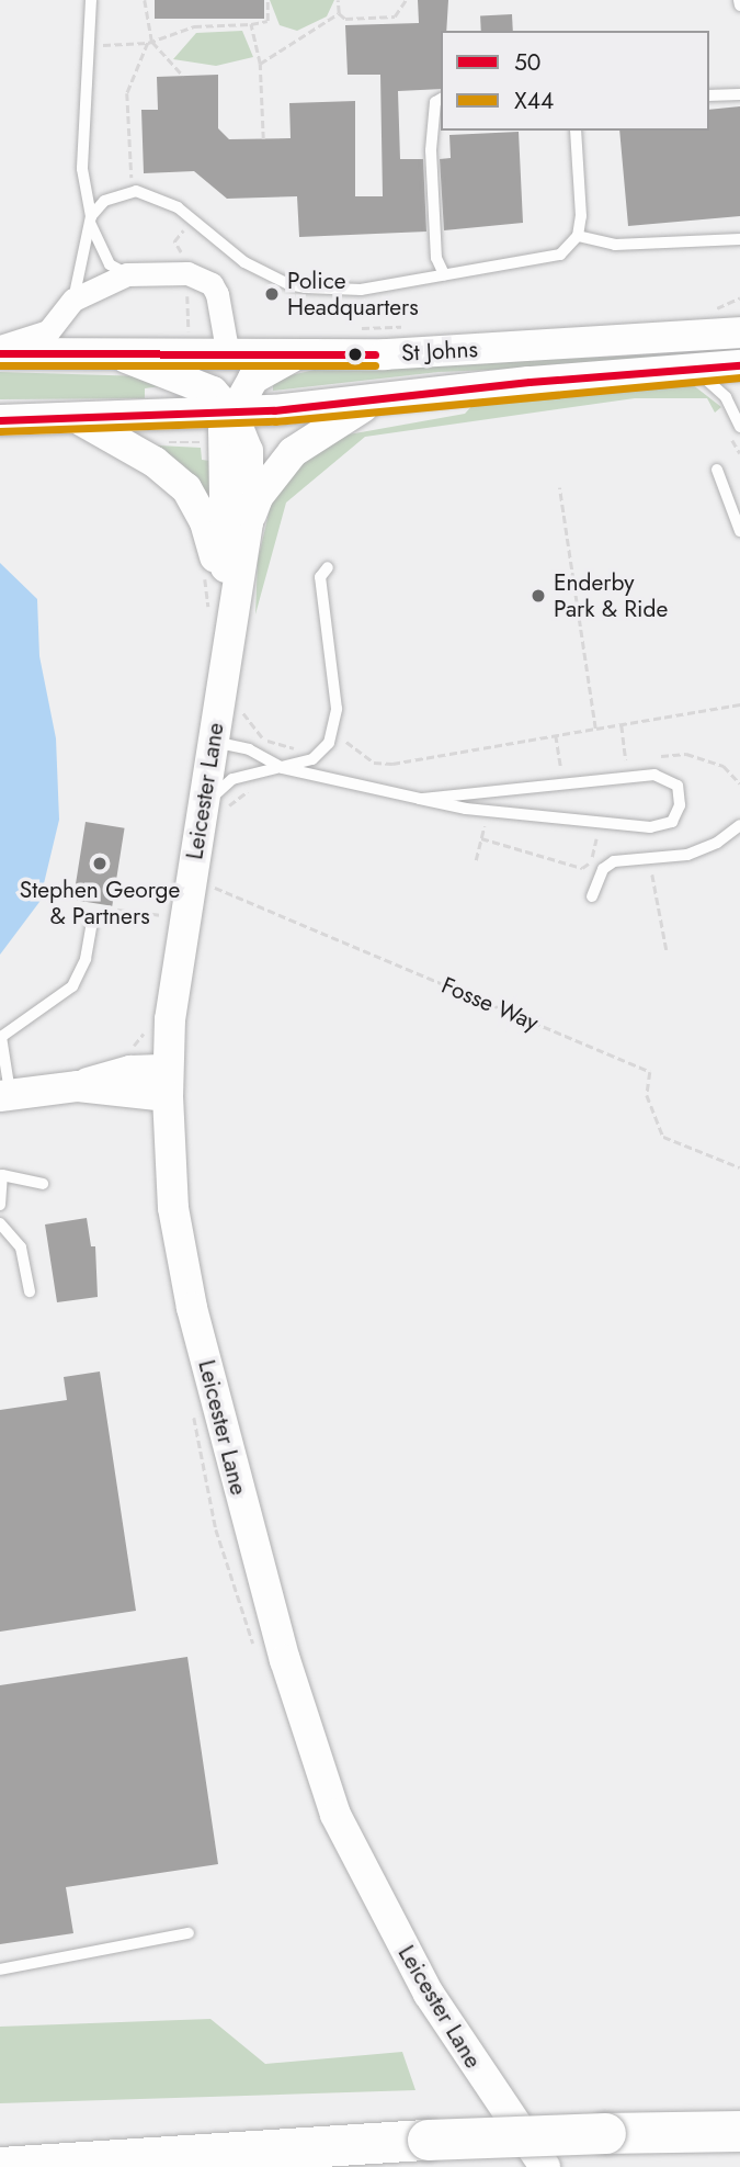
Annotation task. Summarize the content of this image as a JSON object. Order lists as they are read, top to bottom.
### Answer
{
  "streets": {
    "street": ["St Johns", "Leicester Lane"],
    "path": ["Fosse Way"]
  },
  "crossings": [
    ["St Johns", "Leicester Lane"],
    ["Leicester Lane", "Fosse Way"]
  ],
  "places": ["Police Headquarters", "Enderby Park & Ride", "Stephen George & Partners"],
  "lines": ["transit line 50", "transit line X44"],
  "legend": ["50", "X44"]
}
